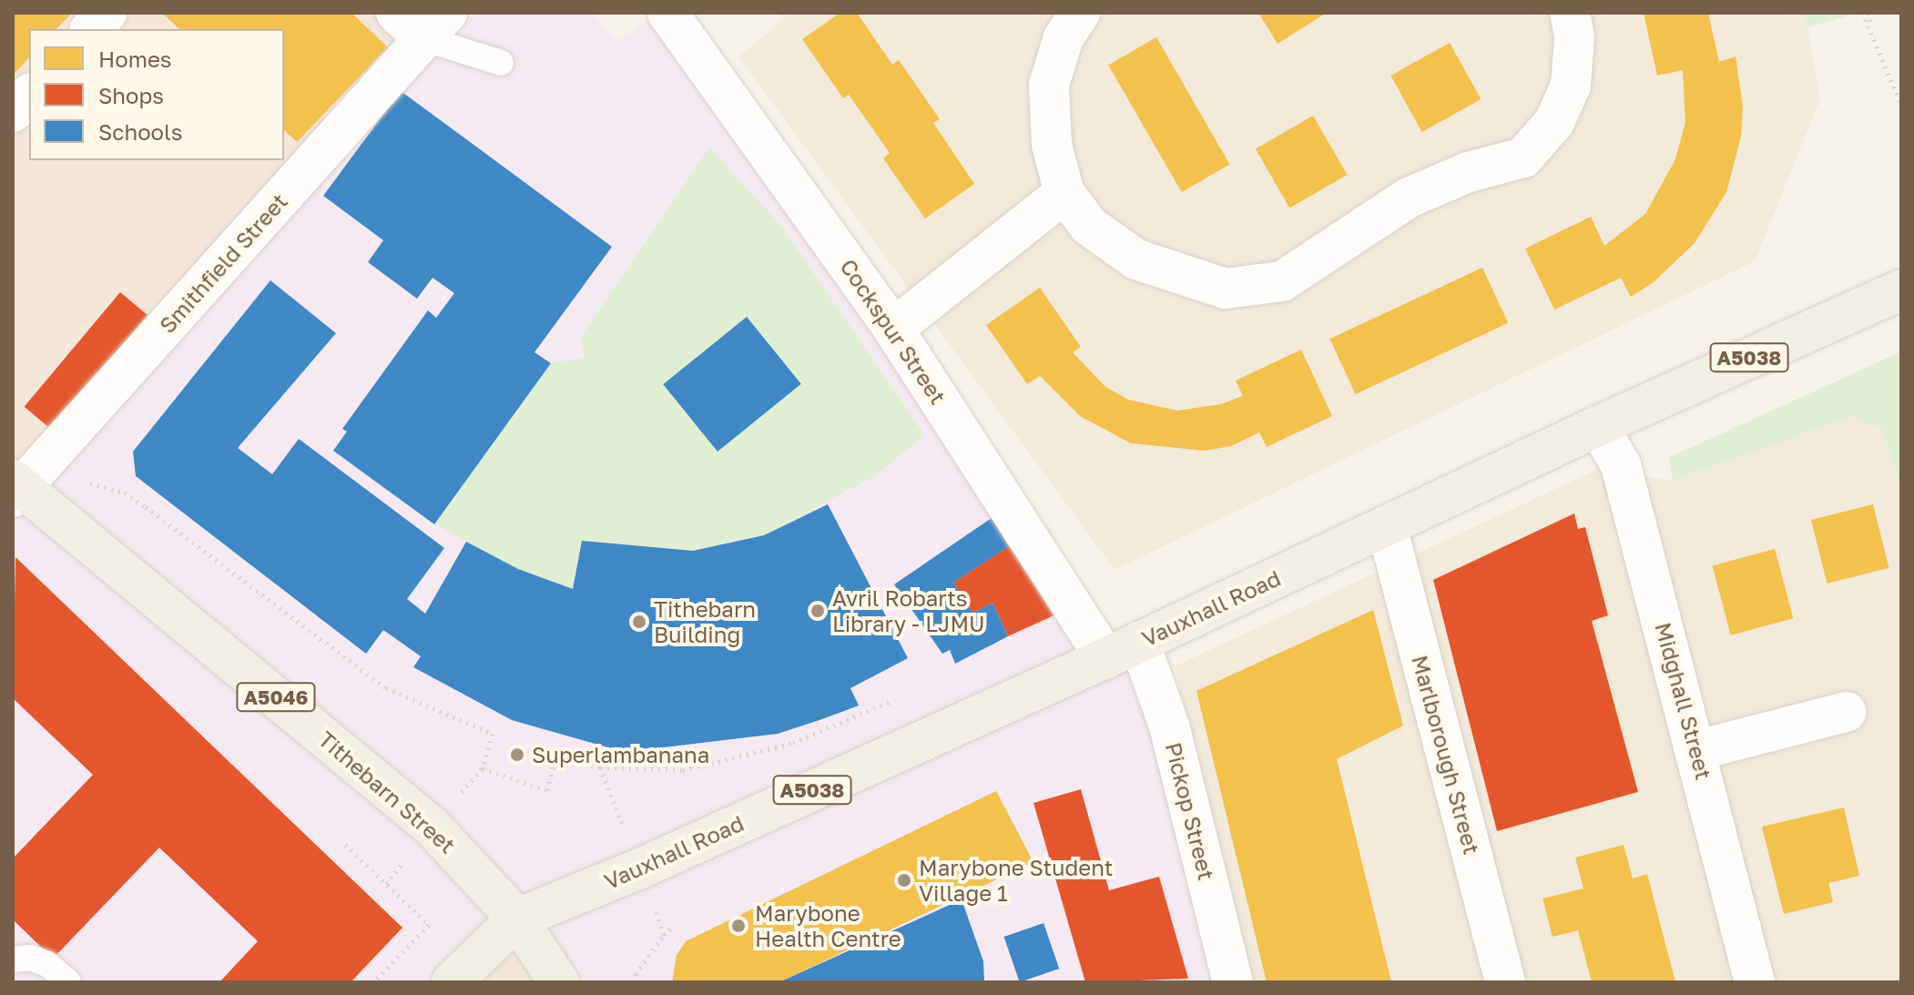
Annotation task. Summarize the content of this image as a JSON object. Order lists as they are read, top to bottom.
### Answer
{
  "streets": {
    "main road": [
      "A5038",
      "Vauxhall Road",
      "A5046",
      "Tithebarn Street"
    ],
    "street": [
      "Smithfield Street",
      "Cockspur Street",
      "Midghall Street",
      "Marlborough Street",
      "Pickop Street"
    ]
  },
  "crossings": [
    ["Smithfield Street", "Tithebarn Street"],
    ["Cockspur Street", "Vauxhall Road"],
    ["Cockspur Street", "Pickop Street"],
    ["A5038", "Vauxhall Road"],
    ["A5038", "A5046"],
    ["A5038", "Tithebarn Street"],
    ["Vauxhall Road", "A5046"],
    ["Vauxhall Road", "Midghall Street"],
    ["Vauxhall Road", "Marlborough Street"],
    ["Vauxhall Road", "Tithebarn Street"],
    ["Vauxhall Road", "Pickop Street"],
    ["A5046", "Tithebarn Street"]
  ],
  "places": [
    "Avril Robarts Library - LJMU",
    "Tithebarn Building",
    "Superlambanana",
    "Marybone Student Village 1",
    "Marybone Health Centre"
  ],
  "legend": ["Homes", "Shops", "Schools"]
}
